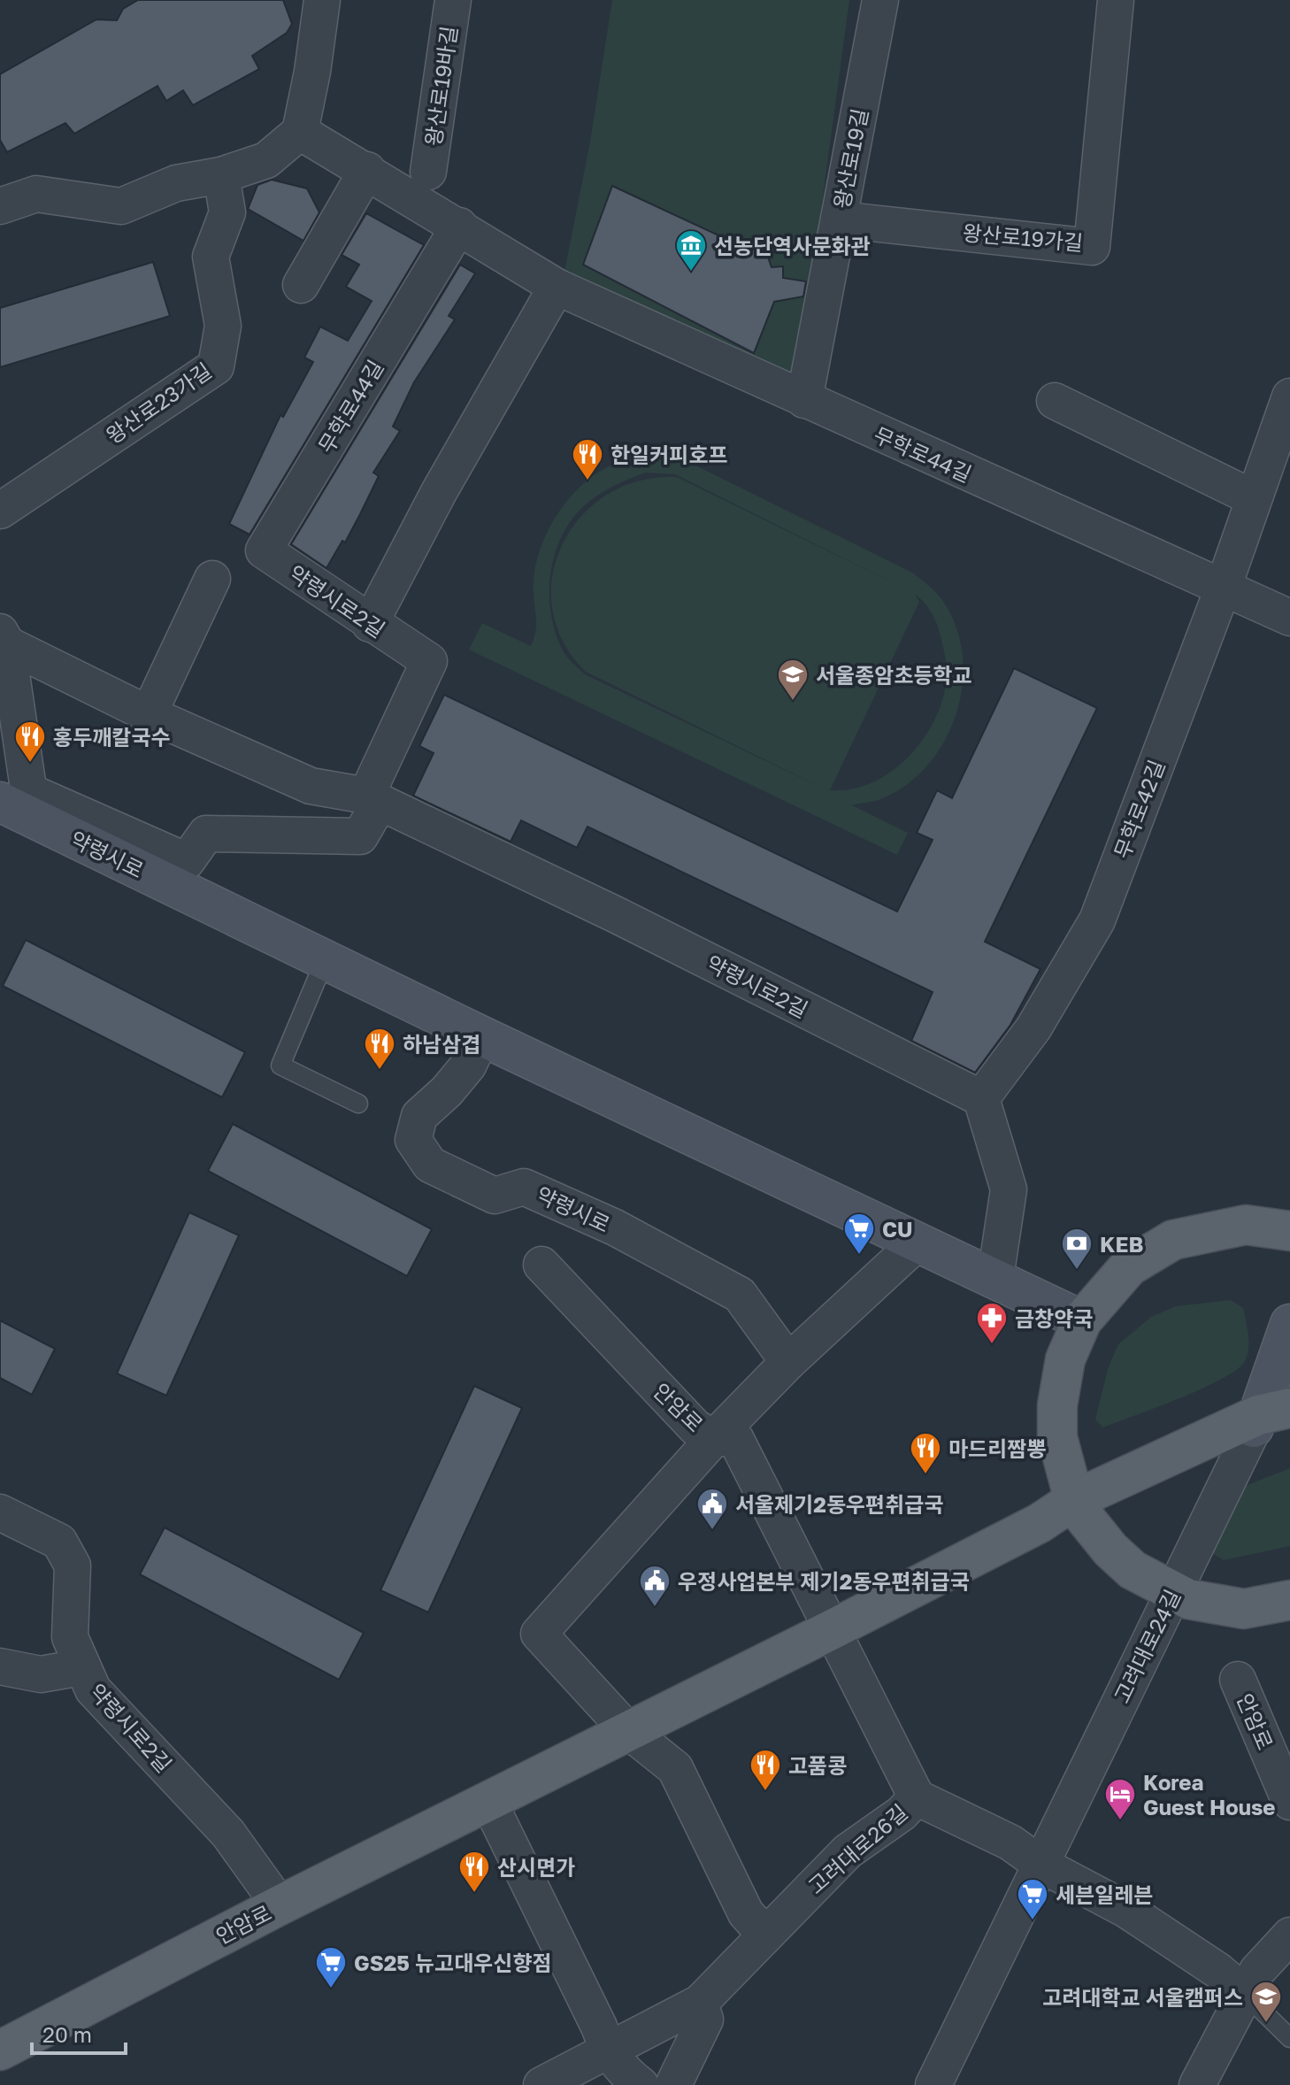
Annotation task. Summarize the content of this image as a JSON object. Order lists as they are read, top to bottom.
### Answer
{
  "streets": {
    "main road": ["약령시로", "안암로"],
    "street": [
      "왕산로19바길",
      "왕산로19길",
      "왕산로19가길",
      "왕산로23가길",
      "무학로44길",
      "약령시로2길",
      "무학로42길",
      "고려대로24길",
      "고려대로26길"
    ]
  },
  "crossings": [
    ["왕산로19길", "왕산로19가길"],
    ["왕산로19길", "무학로44길"],
    ["무학로44길", "약령시로2길"],
    ["무학로44길", "무학로42길"],
    ["약령시로2길", "무학로42길"],
    ["약령시로2길", "약령시로"],
    ["약령시로2길", "안암로"],
    ["안암로", "고려대로24길"],
    ["안암로", "고려대로26길"],
    ["고려대로24길", "고려대로26길"]
  ],
  "places": {
    "museum": ["선농단역사문화관"],
    "restaurant": [
      "한일커피호프",
      "홍두깨칼국수",
      "하남삼겹",
      "마드리짬뽕",
      "고품콩",
      "산시면가"
    ],
    "school or university": ["서울종암초등학교", "고려대학교 서울캠퍼스"],
    "supermarket": ["CU", "세븐일레븐", "GS25 뉴고대우신향점"],
    "bank": ["KEB"],
    "pharmacy": ["금창약국"],
    "public building": ["서울제기2동우편취급국", "우정사업본부 제기2동우편취급국"],
    "hotel": ["Korea Guest House"]
  },
  "scale_bar": "20 m"
}
